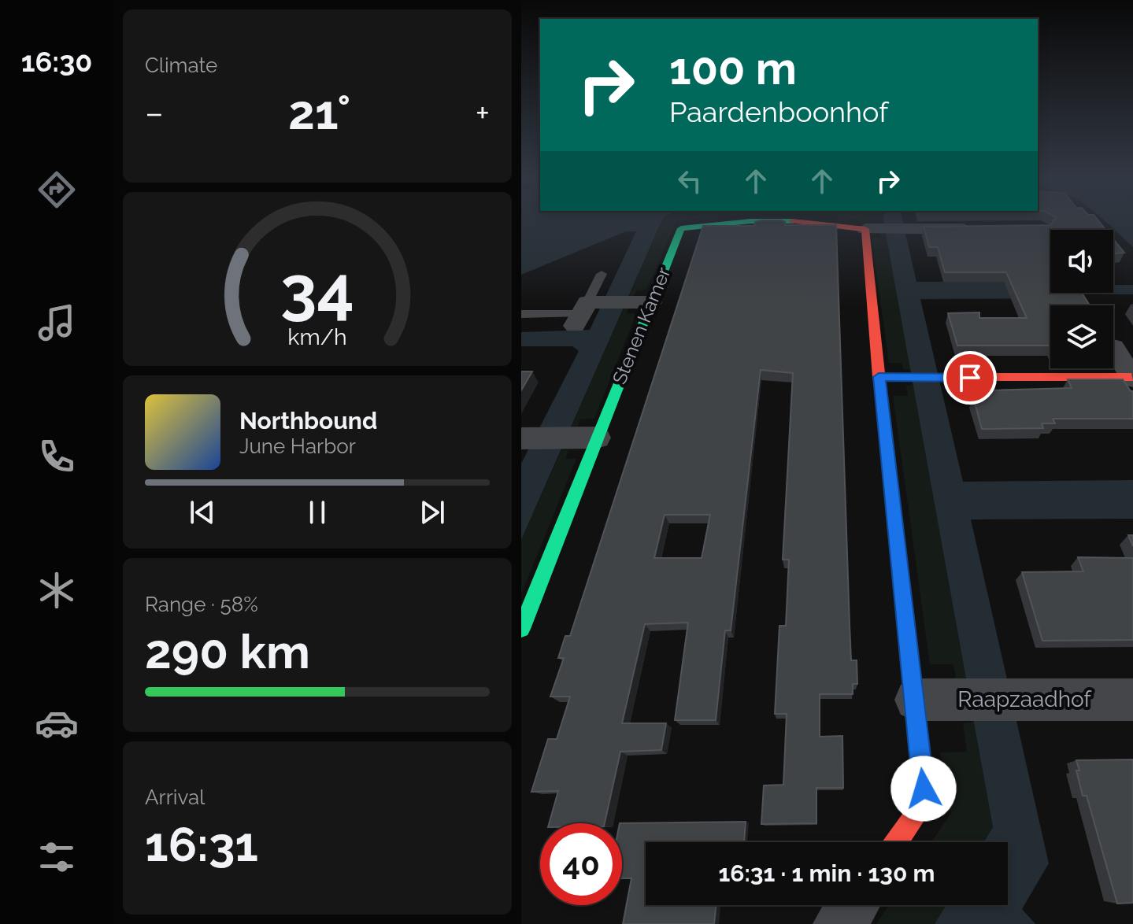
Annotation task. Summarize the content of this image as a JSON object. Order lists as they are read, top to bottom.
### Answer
{
  "streets": {
    "street": ["Stenen Kamer", "Raapzaadhof"]
  },
  "page": {
    "tabs": "16:30",
    "tile": [
      "Climate",
      ["Range · 58%", "290 km"],
      ["Arrival", "16:31"]
    ],
    "turn": ["100 m", "Paardenboonhof"],
    "heat": ["−", "21°", "+"],
    "song": ["Northbound", "June Harbor"],
    "limit": "40",
    "trip": "16:31 · 1 min · 130 m",
    "gauge": ["34", "km/h"]
  }
}
